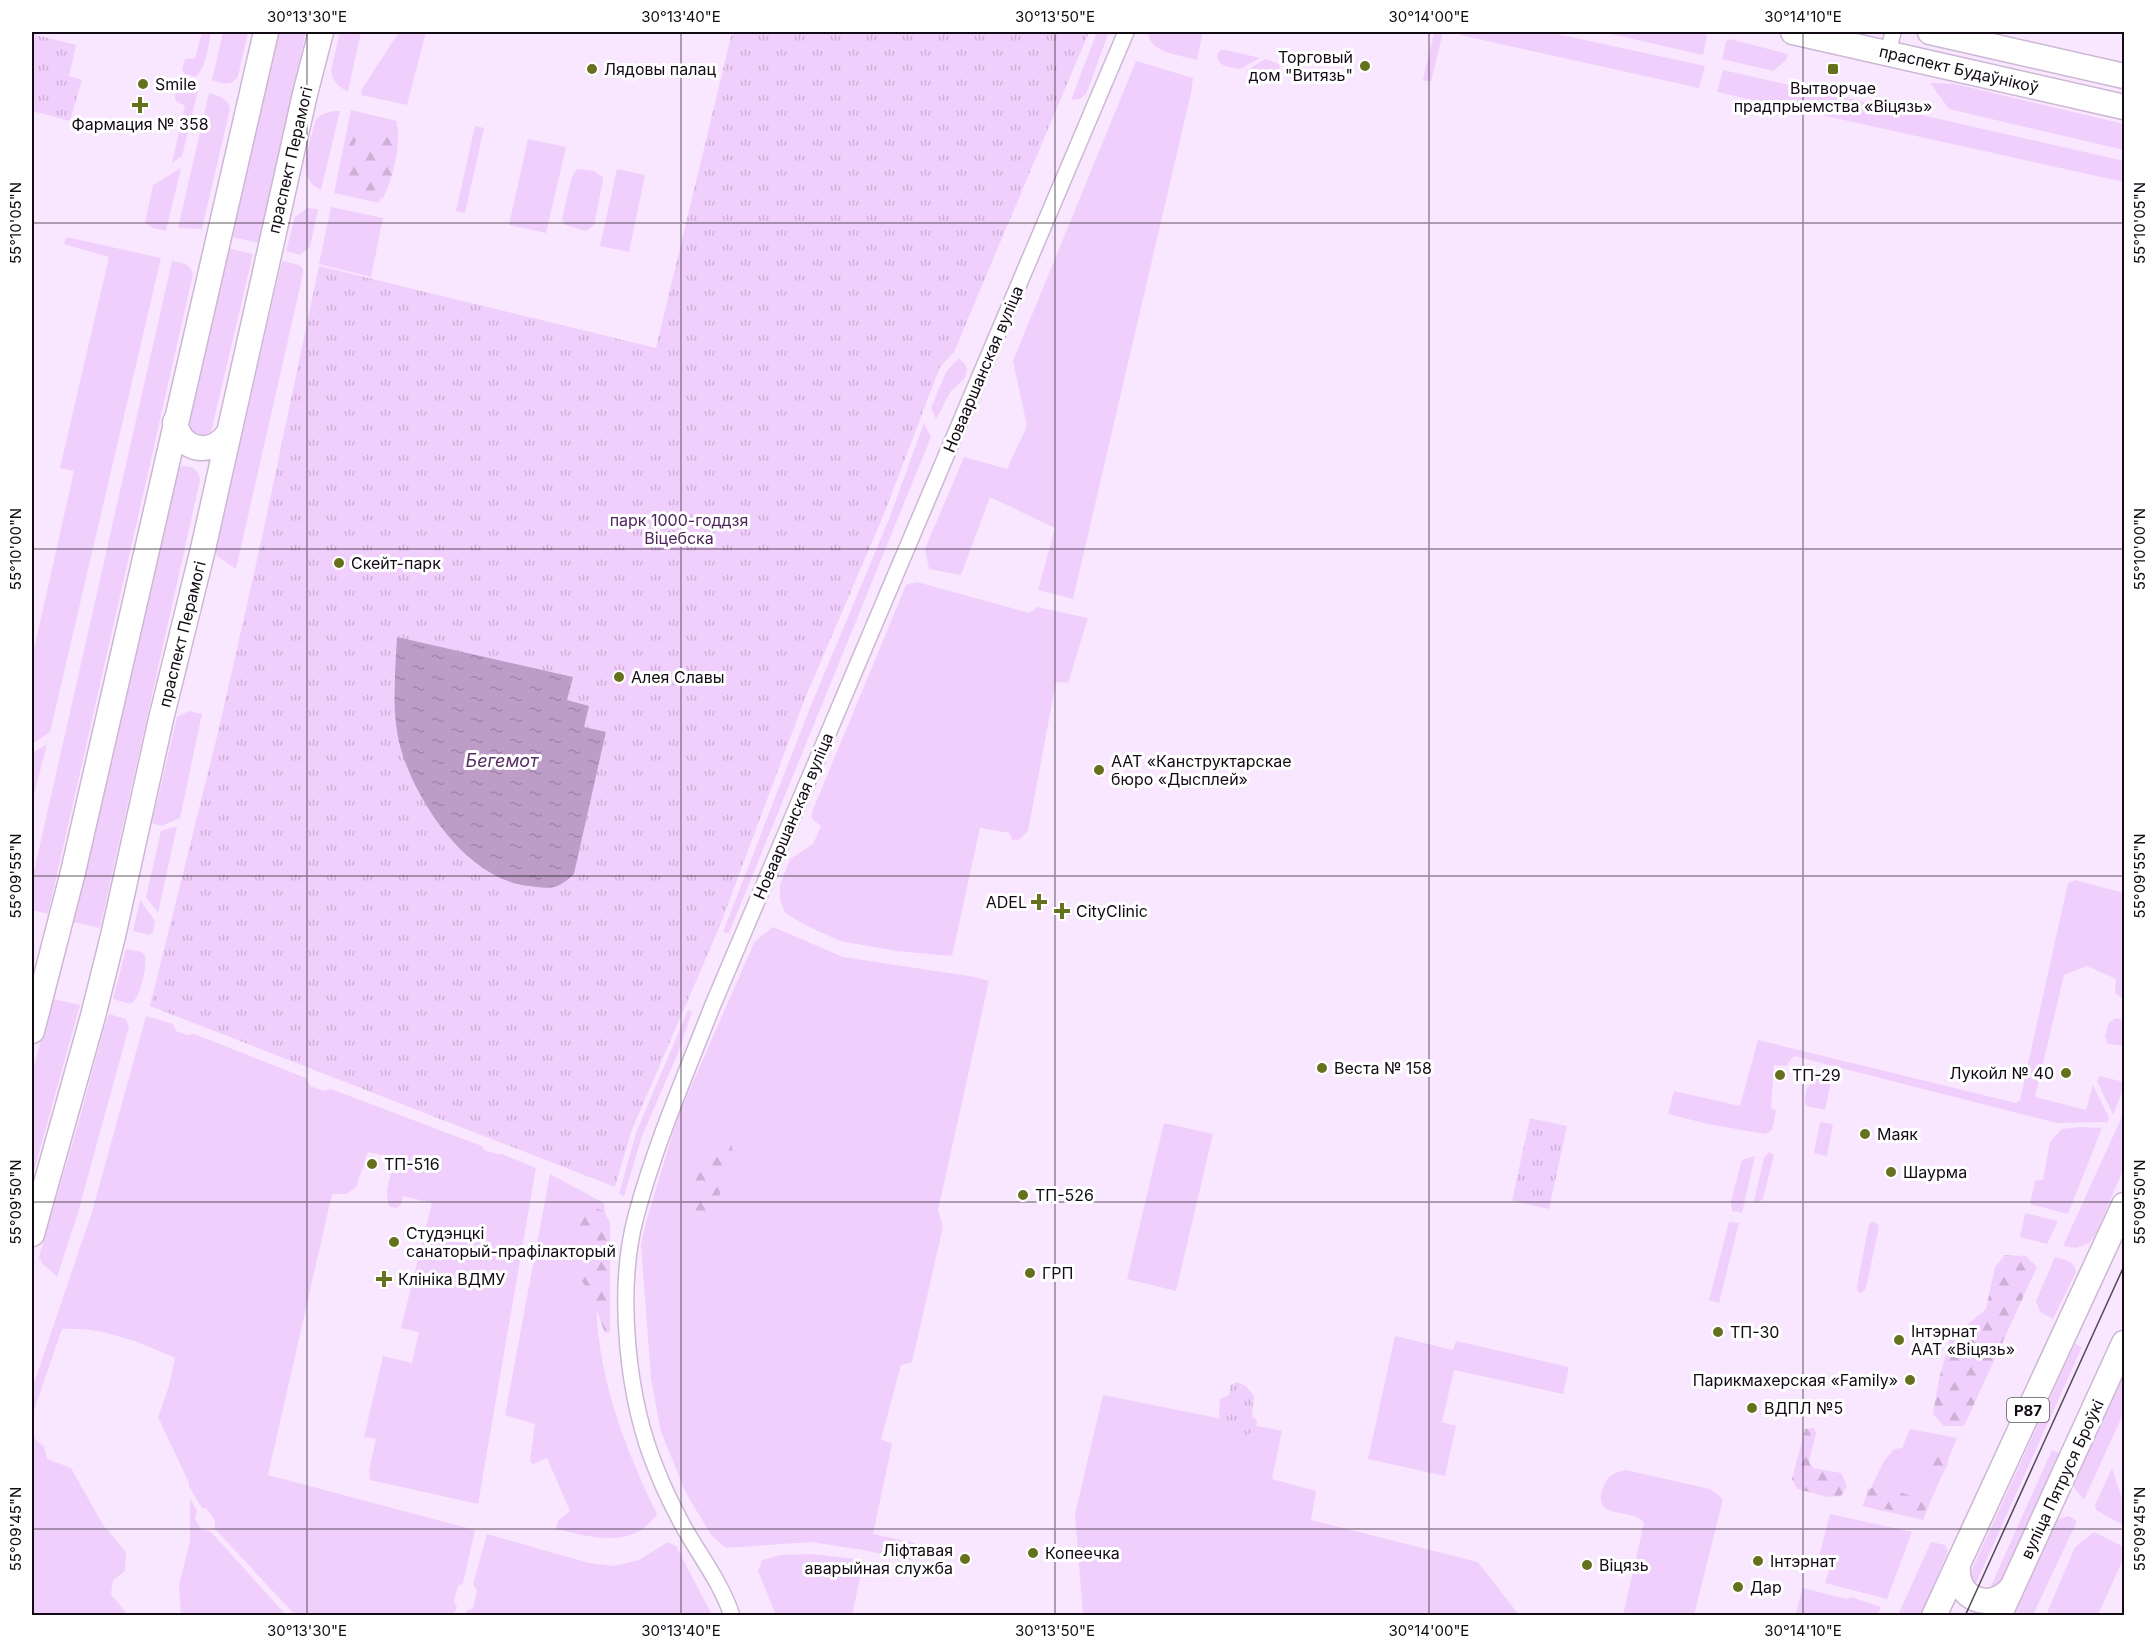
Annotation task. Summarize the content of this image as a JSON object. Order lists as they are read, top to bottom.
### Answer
{
  "streets": {
    "main road": [
      "праспект Будаўнікоў",
      "праспект Перамогі",
      "Р87",
      "вуліца Пятруся Броўкі"
    ],
    "street": ["Новааршанская вуліца"]
  },
  "water": ["Бегемот"],
  "parks": ["парк 1000-годдзя Віцебска"],
  "places": {
    "other": [
      "Торговый дом \"Витязь\"",
      "Лядовы палац",
      "Smile",
      "Скейт-парк",
      "Алея Славы",
      "ААТ «Канструктарскае бюро «Дысплей»",
      "Веста № 158",
      "Лукойл № 40",
      "ТП-29",
      "Маяк",
      "ТП-516",
      "Шаурма",
      "ТП-526",
      "Студэнцкі санаторый-прафілакторый",
      "ГРП",
      "ТП-30",
      "Інтэрнат ААТ «Віцязь»",
      "Парикмахерская «Family»",
      "ВДПЛ №5",
      "Копеечка",
      "Ліфтавая аварыйная служба",
      "Інтэрнат",
      "Віцязь",
      "Дар"
    ],
    "transit": ["Вытворчае прадпрыемства «Віцязь»"],
    "health": [
      "Фармация № 358",
      "ADEL",
      "CityClinic",
      "Клініка ВДМУ"
    ]
  },
  "coordinates": [
    "30°13'30\"E",
    "30°13'40\"E",
    "30°13'50\"E",
    "30°14'00\"E",
    "30°14'10\"E",
    "55°10'05\"N",
    "55°10'00\"N",
    "55°09'55\"N",
    "55°09'50\"N",
    "55°09'45\"N"
  ]
}
